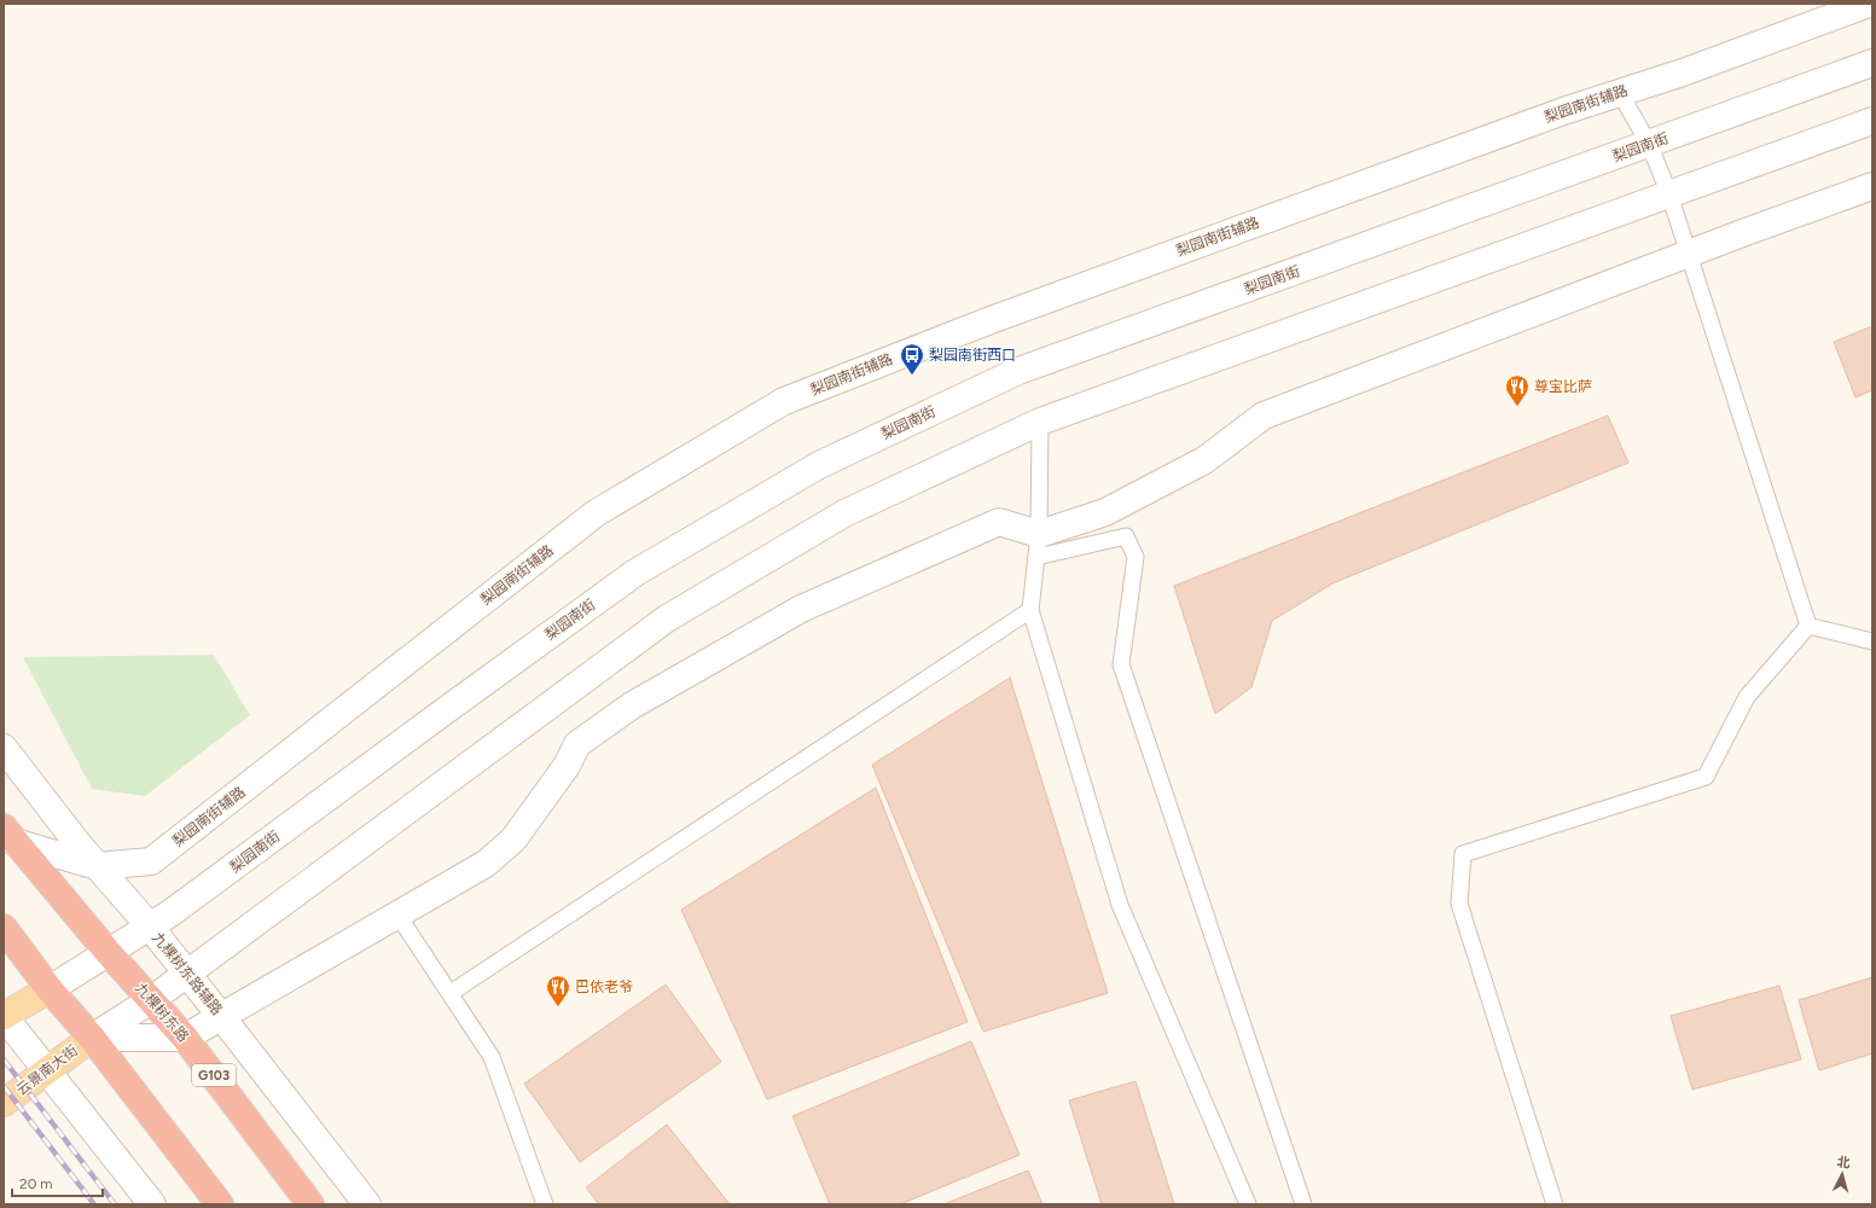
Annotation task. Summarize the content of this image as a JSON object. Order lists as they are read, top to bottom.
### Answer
{
  "streets": {
    "highway": ["九棵树东路", "G103"],
    "main road": ["云景南大街"],
    "street": ["梨园南街辅路", "梨园南街", "九棵树东路辅路"]
  },
  "crossings": [
    ["梨园南街辅路", "九棵树东路辅路"],
    ["梨园南街辅路", "九棵树东路"],
    ["梨园南街", "九棵树东路辅路"],
    ["梨园南街", "九棵树东路"]
  ],
  "places": {
    "bus stop": ["梨园南街西口"],
    "restaurant": ["尊宝比萨", "巴依老爷"]
  },
  "scale_bar": "20 m",
  "north": "top"
}
